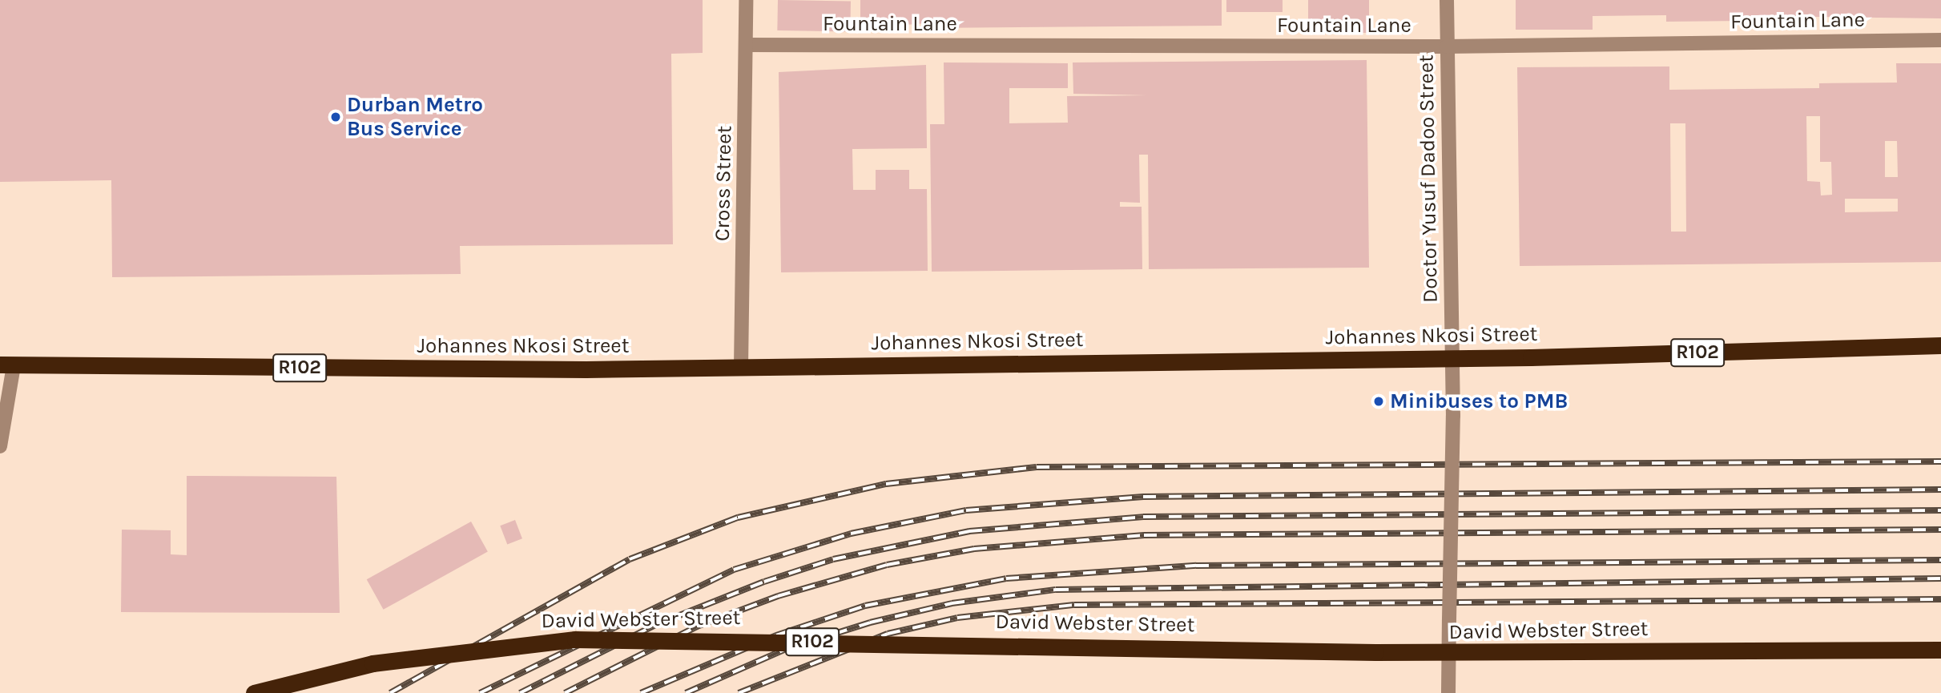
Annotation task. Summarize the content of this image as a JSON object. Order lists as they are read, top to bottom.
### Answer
{
  "streets": {
    "highway": ["Johannes Nkosi Street", "R102", "David Webster Street"],
    "street": ["Fountain Lane", "Doctor Yusuf Dadoo Street", "Cross Street"]
  },
  "crossings": [
    ["Fountain Lane", "Doctor Yusuf Dadoo Street"],
    ["Fountain Lane", "Cross Street"],
    ["Doctor Yusuf Dadoo Street", "Johannes Nkosi Street"],
    ["Doctor Yusuf Dadoo Street", "David Webster Street"],
    ["Cross Street", "Johannes Nkosi Street"]
  ],
  "places": ["Durban Metro Bus Service", "Minibuses to PMB"]
}
